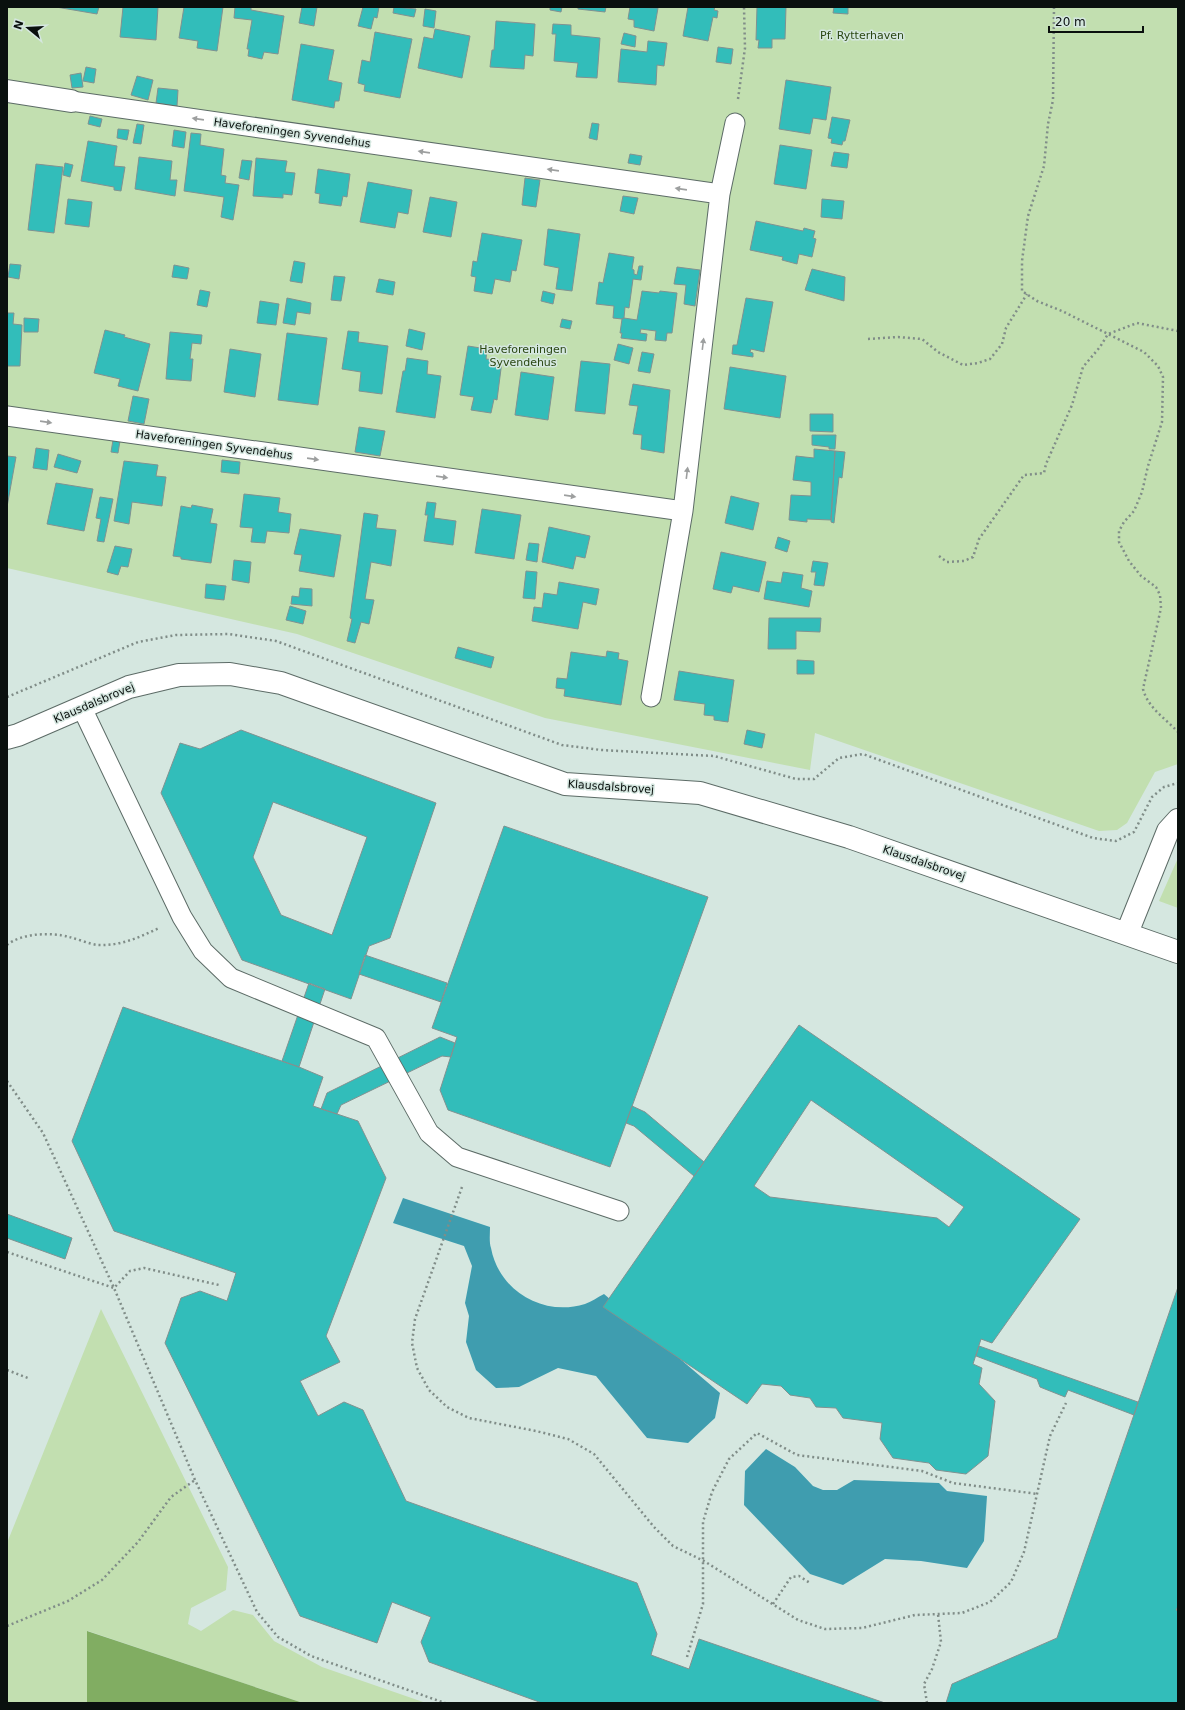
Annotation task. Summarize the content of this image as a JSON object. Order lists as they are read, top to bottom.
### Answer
{
  "streets": {
    "street": ["Haveforeningen Syvendehus", "Klausdalsbrovej"]
  },
  "parks": ["Pf. Rytterhaven", "Haveforeningen Syvendehus"],
  "scale_bar": "20 m",
  "north": "left"
}
